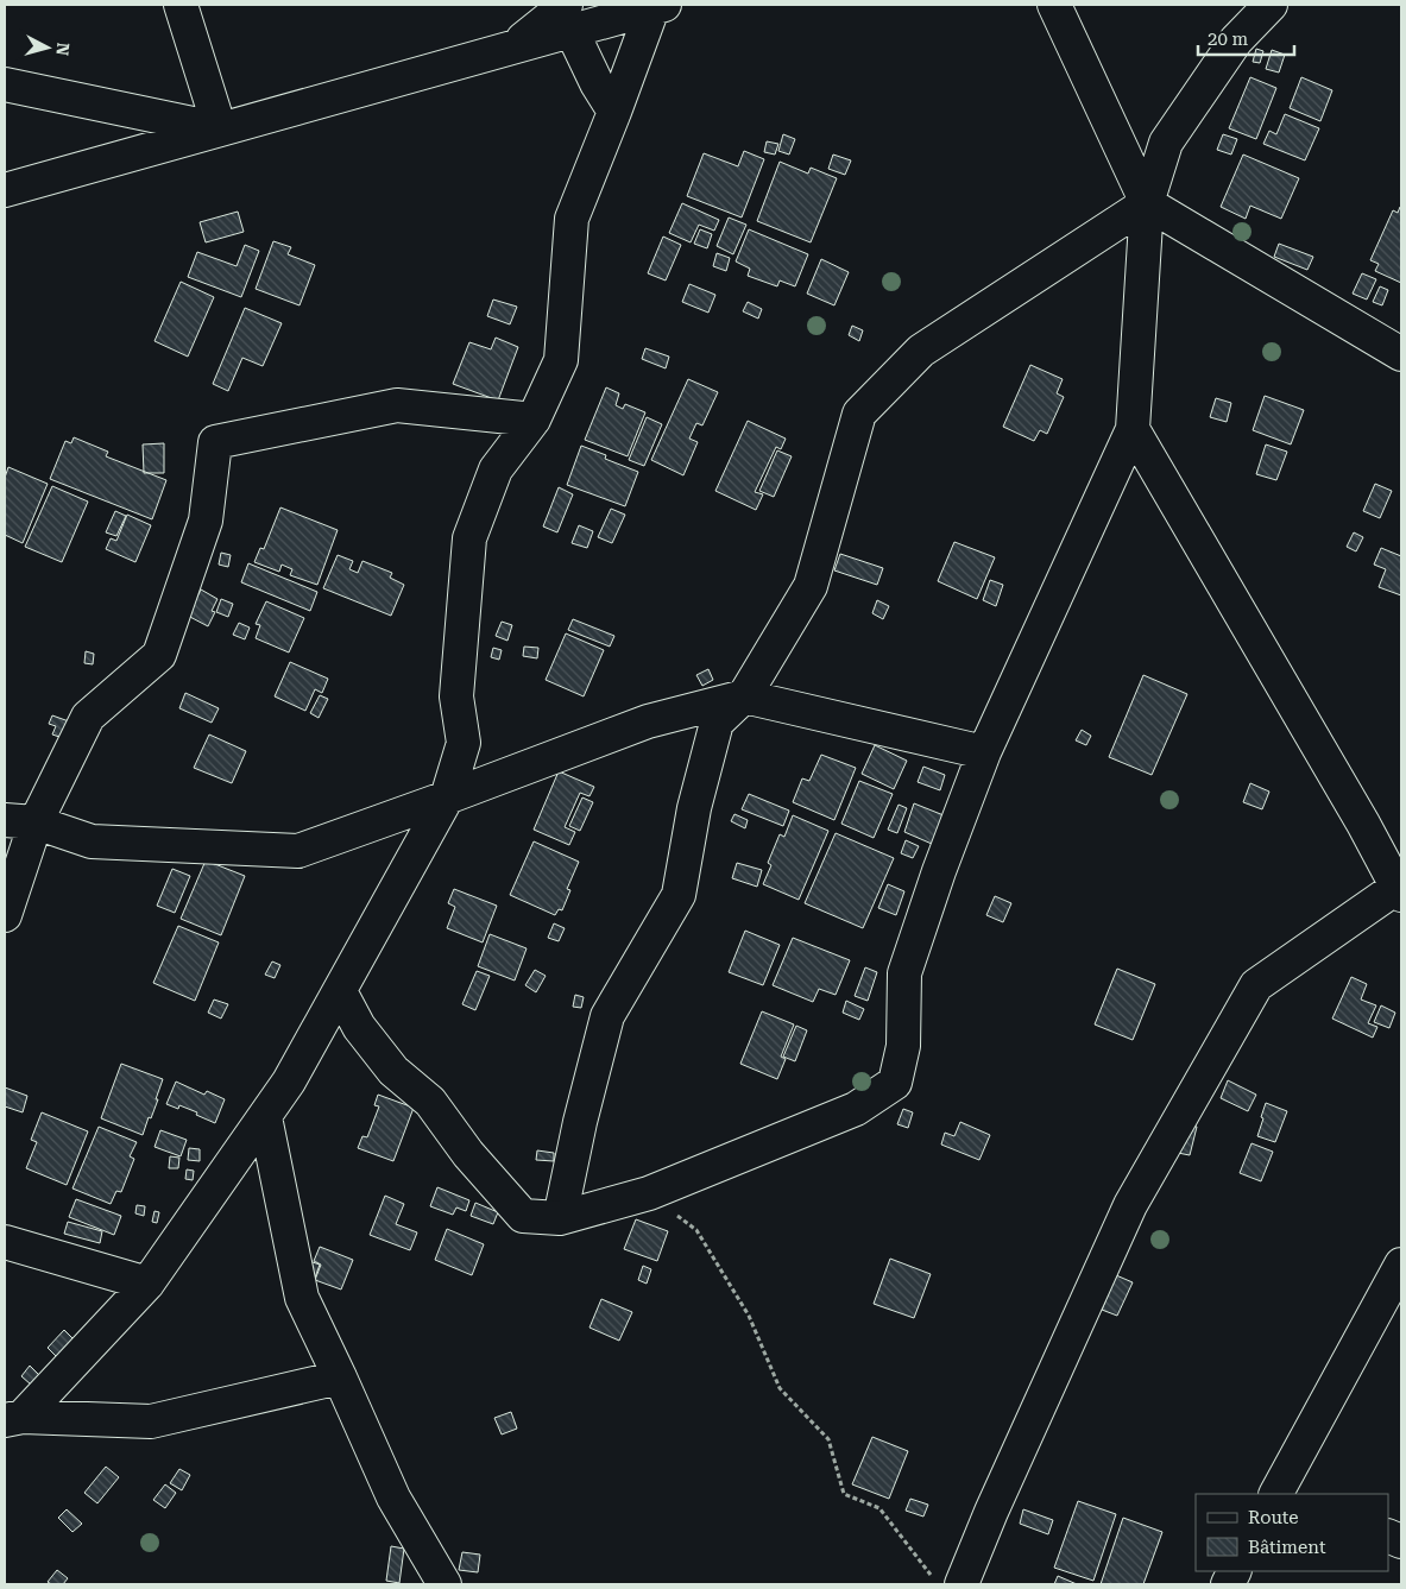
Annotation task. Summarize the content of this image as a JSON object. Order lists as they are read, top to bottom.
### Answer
{
  "legend": ["Route", "Bâtiment"],
  "scale_bar": "20 m",
  "north": "right"
}
